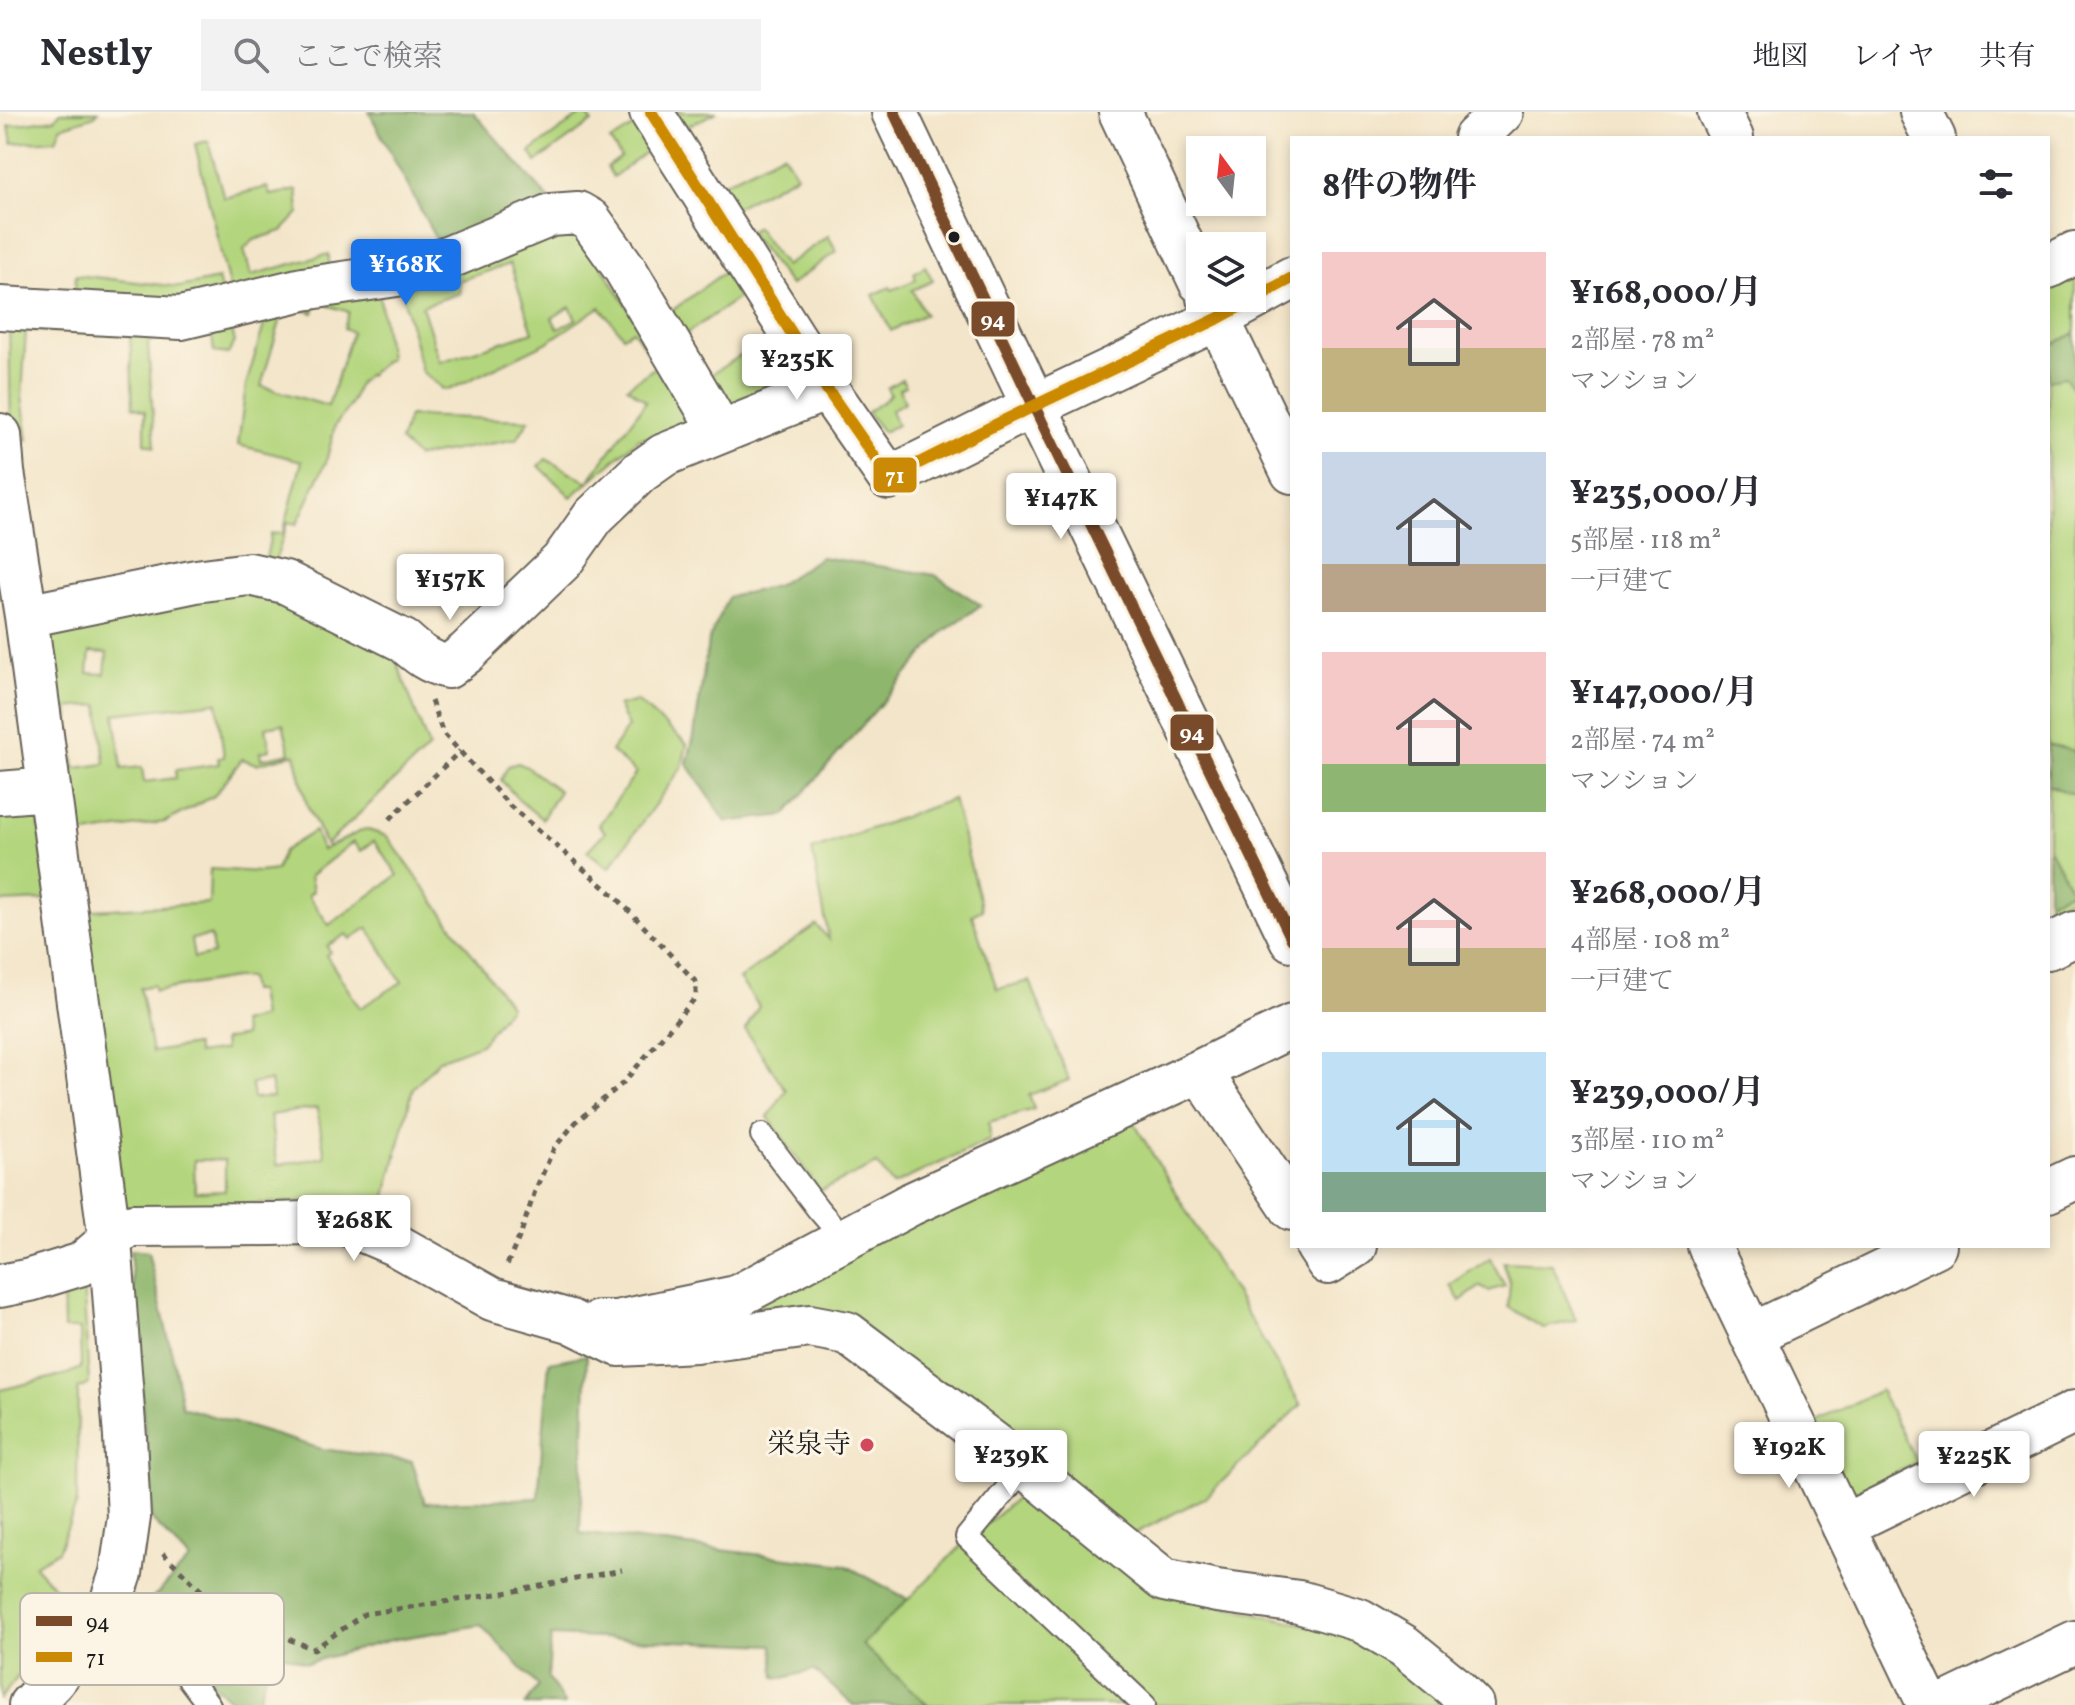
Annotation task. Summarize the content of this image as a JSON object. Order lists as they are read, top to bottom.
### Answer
{
  "places": ["栄泉寺"],
  "lines": ["transit line 94", "transit line 71"],
  "legend": ["94", "71"],
  "north": "top",
  "page": {
    "header": "Nestly",
    "search": "ここで検索",
    "nav": ["地図", "レイヤ", "共有"],
    "heading": "8件の物件",
    "list": [
      {
        "name": "¥168,000/月",
        "note": "2部屋 · 78 m² · マンション"
      },
      {
        "name": "¥235,000/月",
        "note": "5部屋 · 118 m² · 一戸建て"
      },
      {
        "name": "¥147,000/月",
        "note": "2部屋 · 74 m² · マンション"
      },
      {
        "name": "¥268,000/月",
        "note": "4部屋 · 108 m² · 一戸建て"
      },
      {
        "name": "¥239,000/月",
        "note": "3部屋 · 110 m² · マンション"
      }
    ],
    "price": [
      "¥168K",
      "¥235K",
      "¥147K",
      "¥157K",
      "¥268K",
      "¥192K",
      "¥239K",
      "¥225K"
    ]
  }
}
